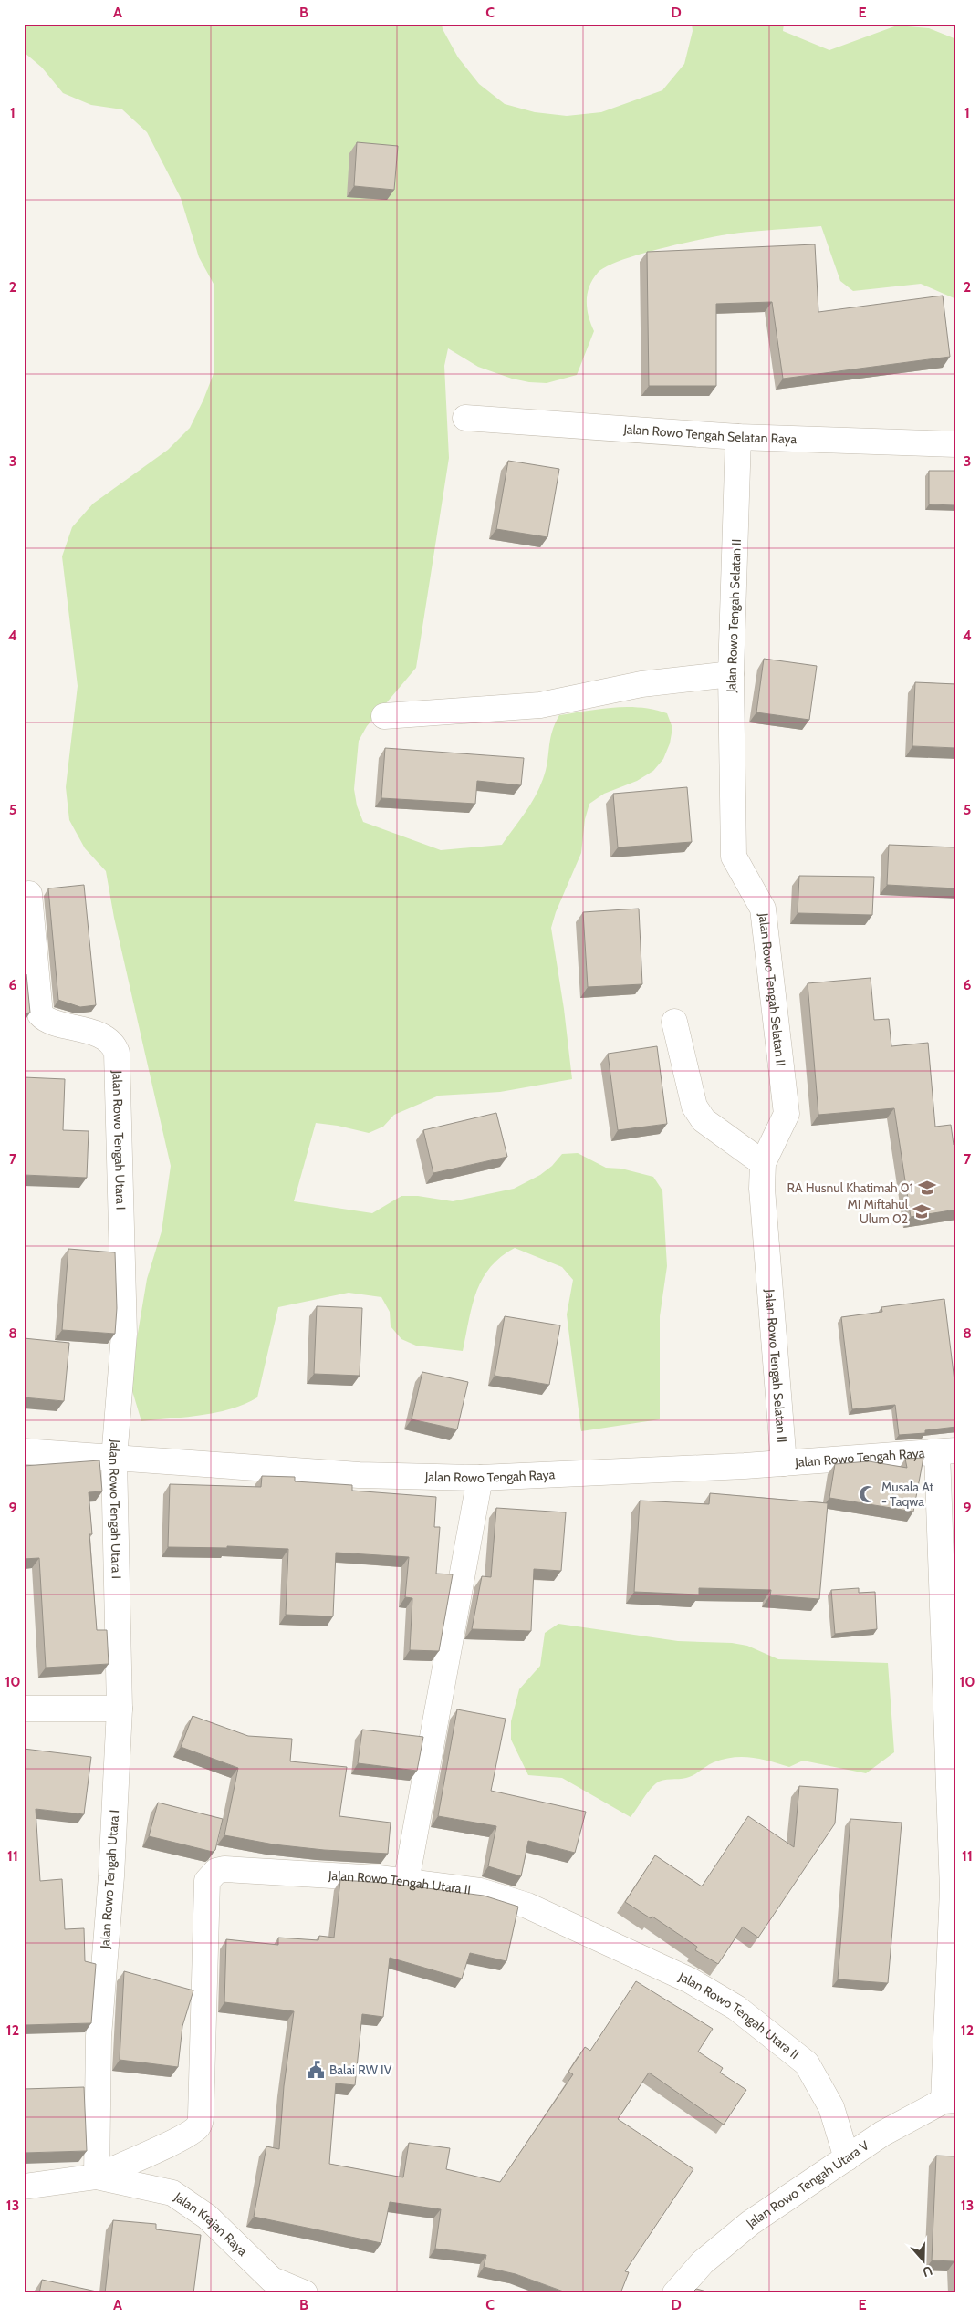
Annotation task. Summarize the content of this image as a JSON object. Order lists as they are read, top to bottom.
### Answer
{
  "streets": {
    "street": [
      "Jalan Rowo Tengah Selatan Raya",
      "Jalan Rowo Tengah Selatan II",
      "Jalan Rowo Tengah Utara I",
      "Jalan Rowo Tengah Raya",
      "Jalan Rowo Tengah Utara II",
      "Jalan Rowo Tengah Utara V",
      "Jalan Krajan Raya"
    ]
  },
  "crossings": [
    ["Jalan Rowo Tengah Selatan Raya", "Jalan Rowo Tengah Selatan II"],
    ["Jalan Rowo Tengah Selatan II", "Jalan Rowo Tengah Raya"],
    ["Jalan Rowo Tengah Utara I", "Jalan Rowo Tengah Raya"],
    ["Jalan Rowo Tengah Utara I", "Jalan Rowo Tengah Utara II"],
    ["Jalan Rowo Tengah Utara I", "Jalan Krajan Raya"],
    ["Jalan Rowo Tengah Utara II", "Jalan Rowo Tengah Utara V"],
    ["Jalan Rowo Tengah Utara II", "Jalan Krajan Raya"]
  ],
  "places": {
    "school or university": ["RA Husnul Khatimah 01", "MI Miftahul Ulum 02"],
    "mosque": ["Musala At - Taqwa"],
    "public building": ["Balai RW IV"]
  },
  "north": "bottom",
  "grid": {
    "columns": [
      "A",
      "B",
      "C",
      "D",
      "E"
    ],
    "rows": [
      "1",
      "2",
      "3",
      "4",
      "5",
      "6",
      "7",
      "8",
      "9",
      "10",
      "11",
      "12",
      "13"
    ]
  }
}
